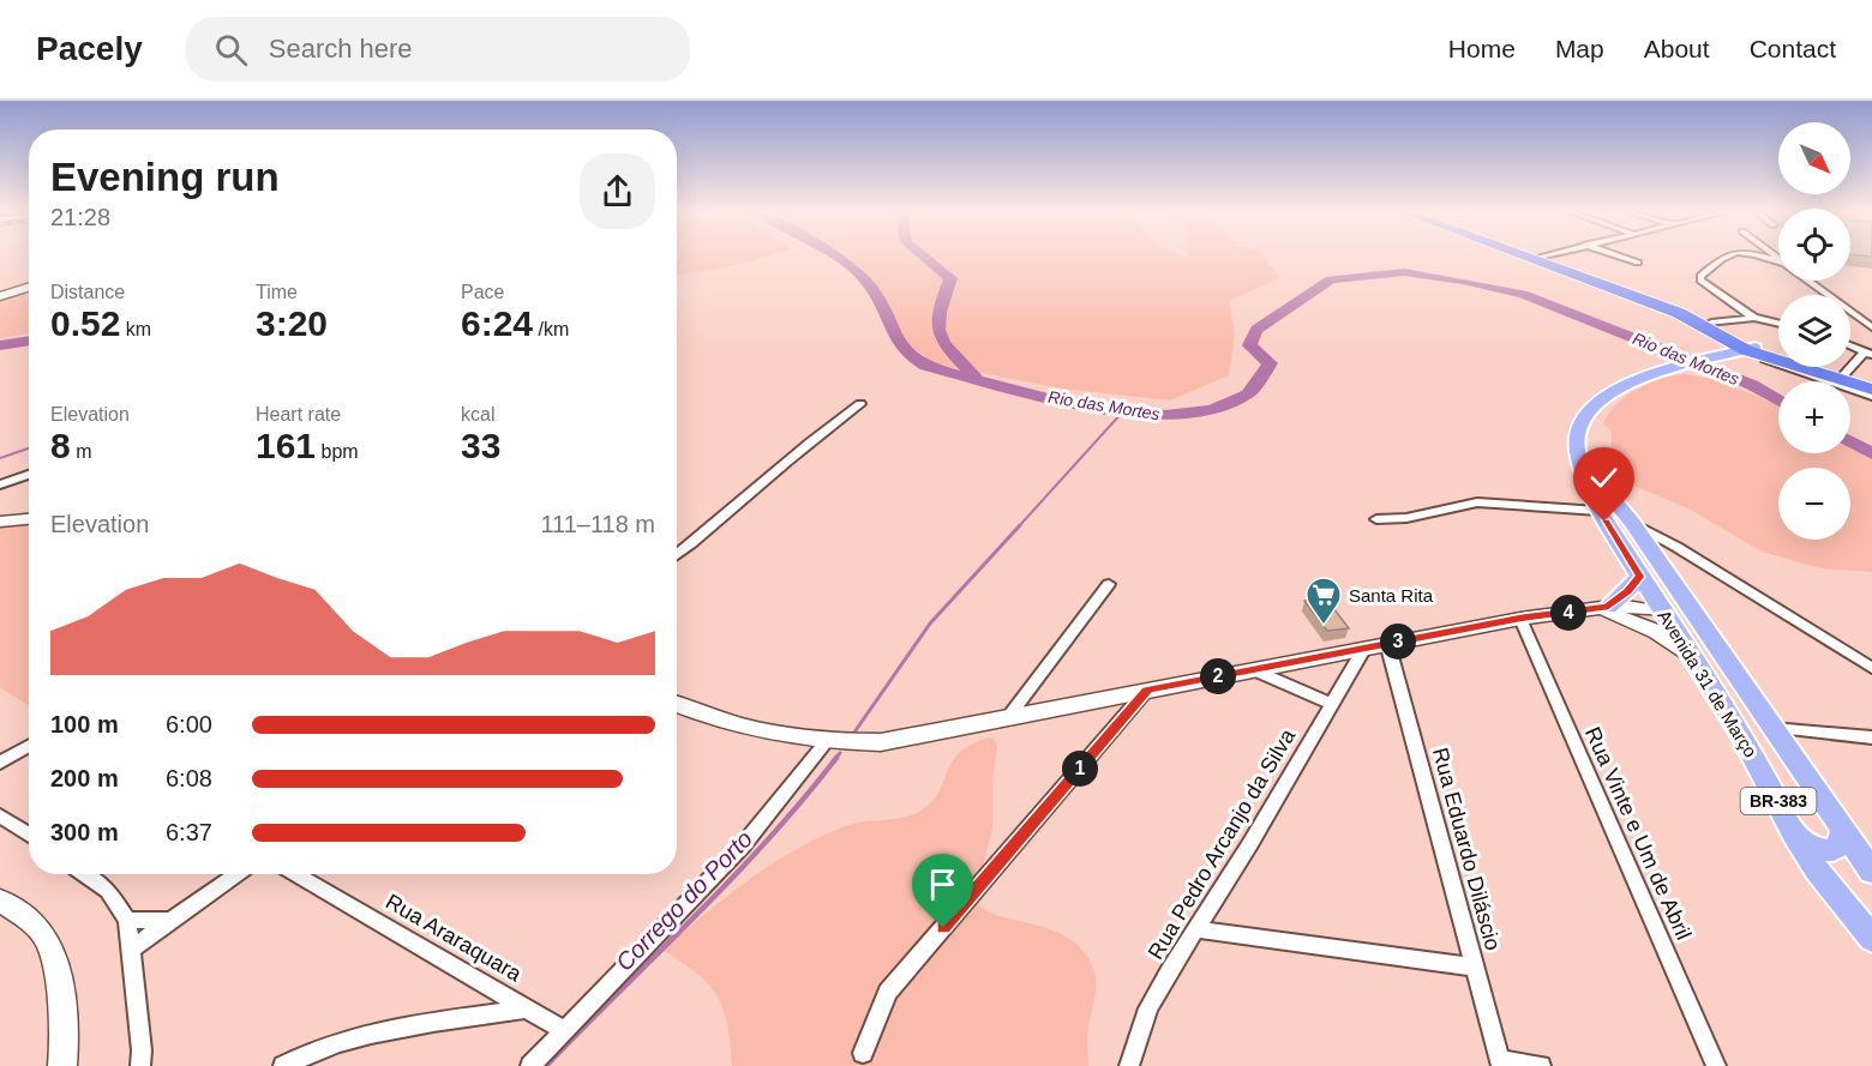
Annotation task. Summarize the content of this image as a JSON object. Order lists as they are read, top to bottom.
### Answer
{
  "streets": {
    "main road": ["Avenida 31 de Março", "BR-383"],
    "street": [
      "Rua Vinte e Um de Abril",
      "Rua Pedro Arcanjo da Silva",
      "Rua Eduardo Diláscio",
      "Rua Araraquara"
    ]
  },
  "water": ["Rio das Mortes", "Corrego do Porto"],
  "places": {
    "supermarket": ["Santa Rita"]
  },
  "north": "bottom right",
  "page": {
    "header": "Pacely",
    "search": "Search here",
    "nav": [
      "Home",
      "Map",
      "About",
      "Contact"
    ],
    "map_buttons": ["+", "−"],
    "heading": ["Evening run", "21:28"],
    "stats": [
      ["Distance", "0.52 km"],
      ["Time", "3:20"],
      ["Pace", "6:24 /km"],
      ["Elevation", "8 m"],
      ["Heart rate", "161 bpm"],
      ["kcal", "33"]
    ],
    "chart": ["Elevation", "111–118 m"],
    "pins": [
      "4",
      "3",
      "2",
      "1"
    ],
    "list": [
      {
        "name": "100 m",
        "note": "6:00"
      },
      {
        "name": "200 m",
        "note": "6:08"
      },
      {
        "name": "300 m",
        "note": "6:37"
      }
    ]
  }
}
